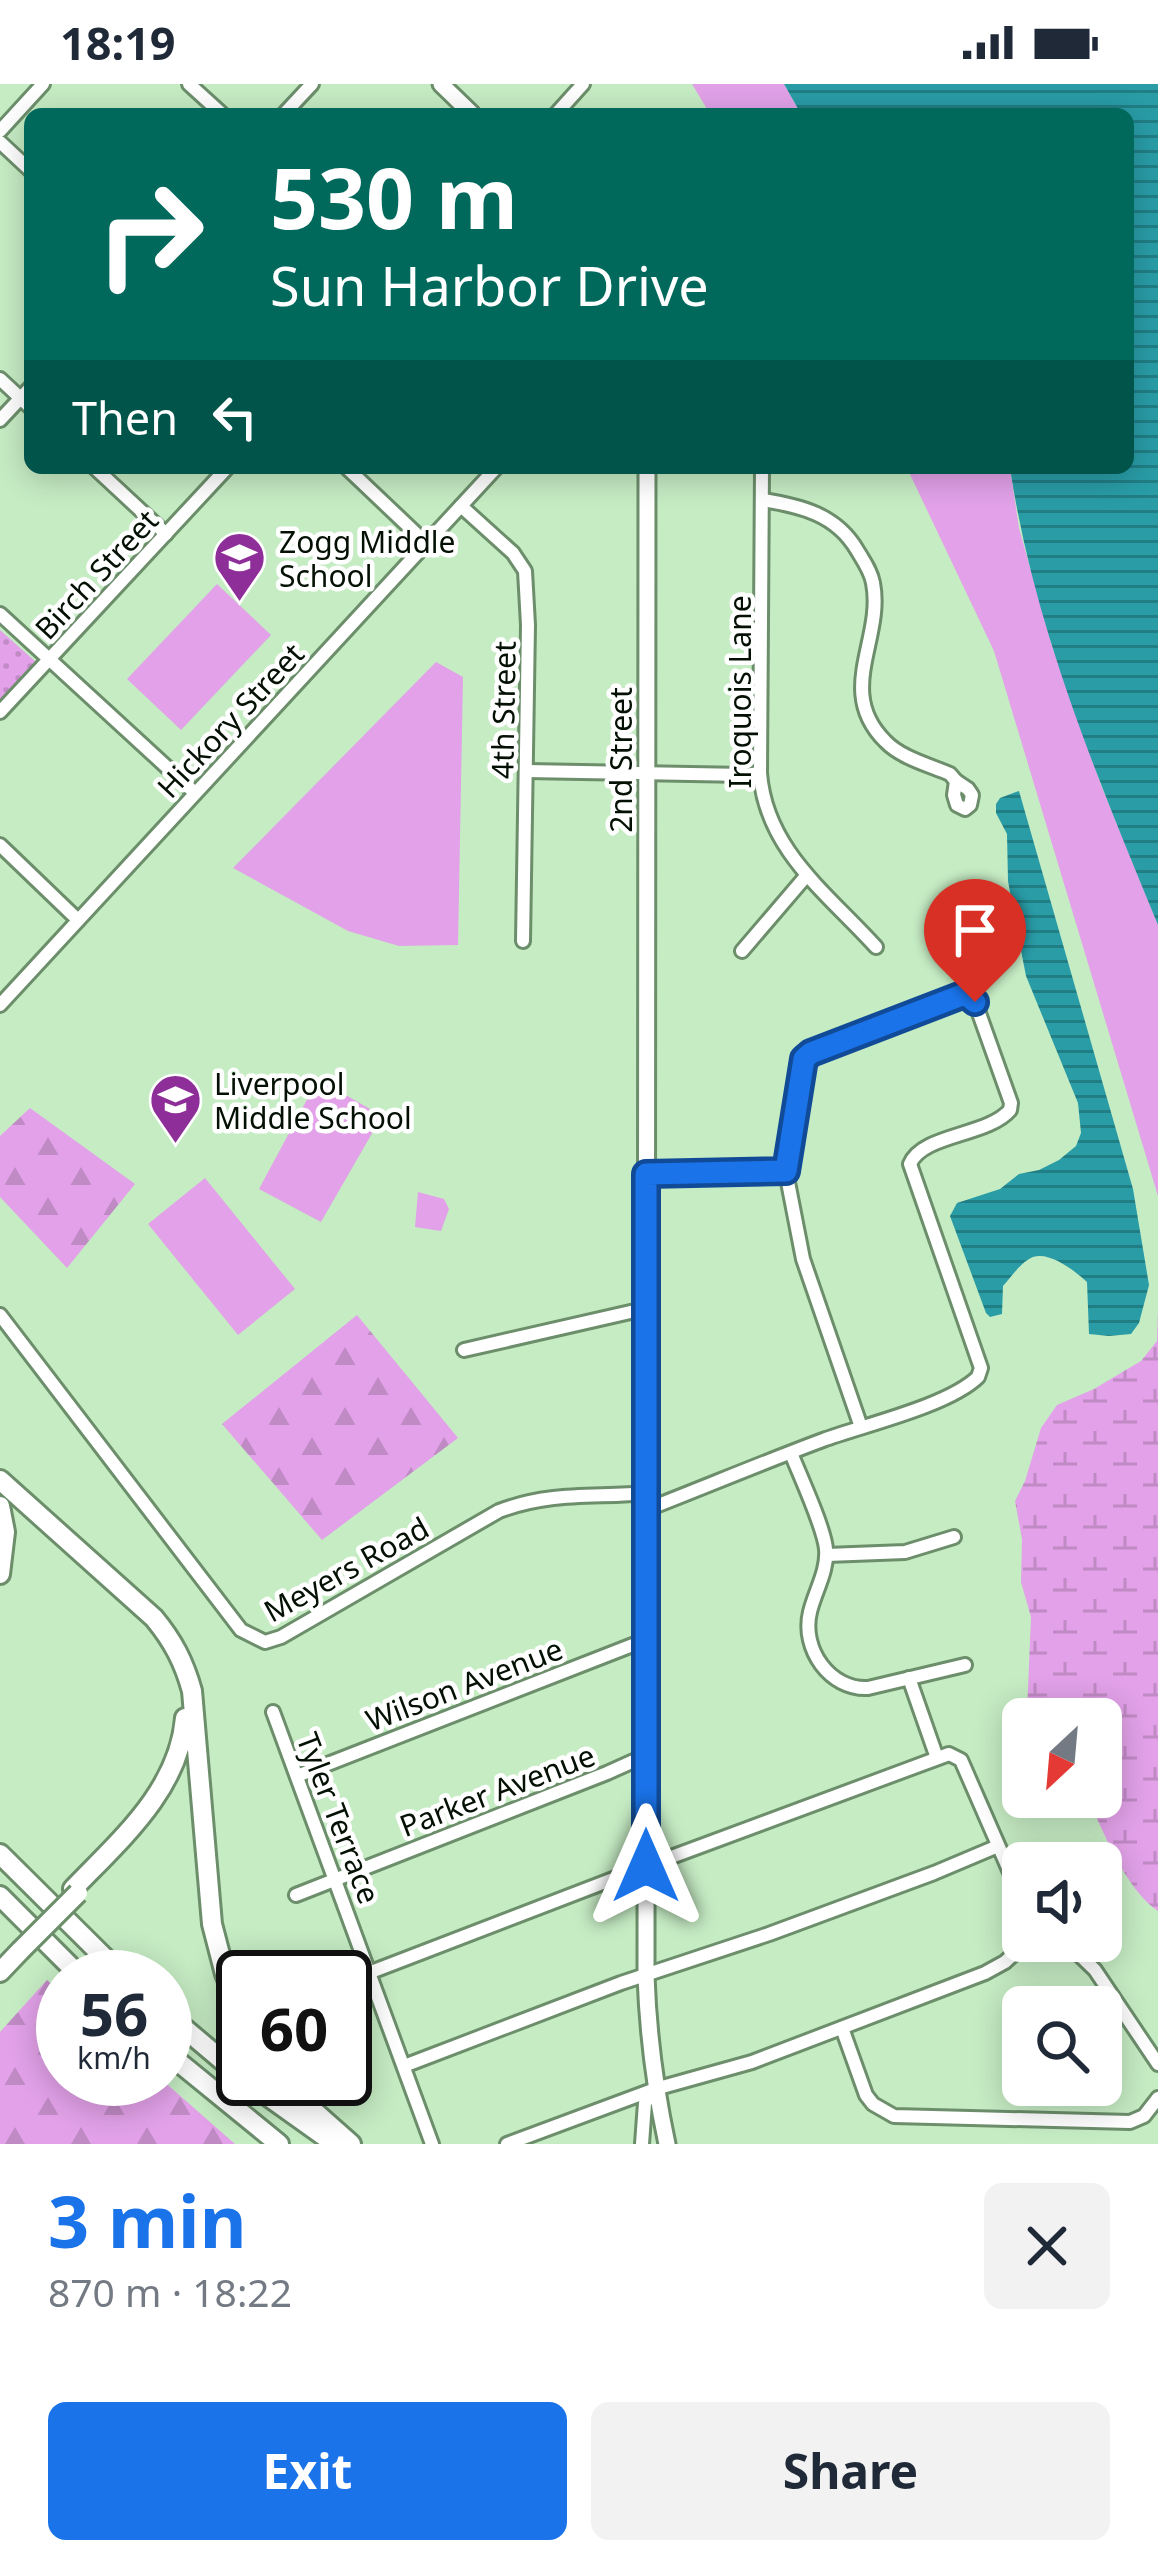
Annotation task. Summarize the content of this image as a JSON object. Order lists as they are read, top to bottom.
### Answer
{
  "streets": {
    "main road": ["2nd Street"],
    "street": [
      "Birch Street",
      "Iroquois Lane",
      "4th Street",
      "Hickory Street",
      "Meyers Road",
      "Wilson Avenue",
      "Parker Avenue",
      "Tyler Terrace"
    ]
  },
  "crossings": [
    ["4th Street", "Hickory Street"],
    ["2nd Street", "Meyers Road"],
    ["2nd Street", "Wilson Avenue"],
    ["2nd Street", "Parker Avenue"],
    ["Wilson Avenue", "Tyler Terrace"],
    ["Parker Avenue", "Tyler Terrace"]
  ],
  "places": {
    "school or university": ["Zogg Middle School", "Liverpool Middle School"]
  },
  "north": "bottom left",
  "page": {
    "status": "18:19",
    "turn": ["530 m", "Sun Harbor Drive"],
    "then": "Then",
    "speed": "56 km/h",
    "limit": "60",
    "heading": ["3 min", "870 m · 18:22"],
    "buttons": ["Exit", "Share"]
  }
}
